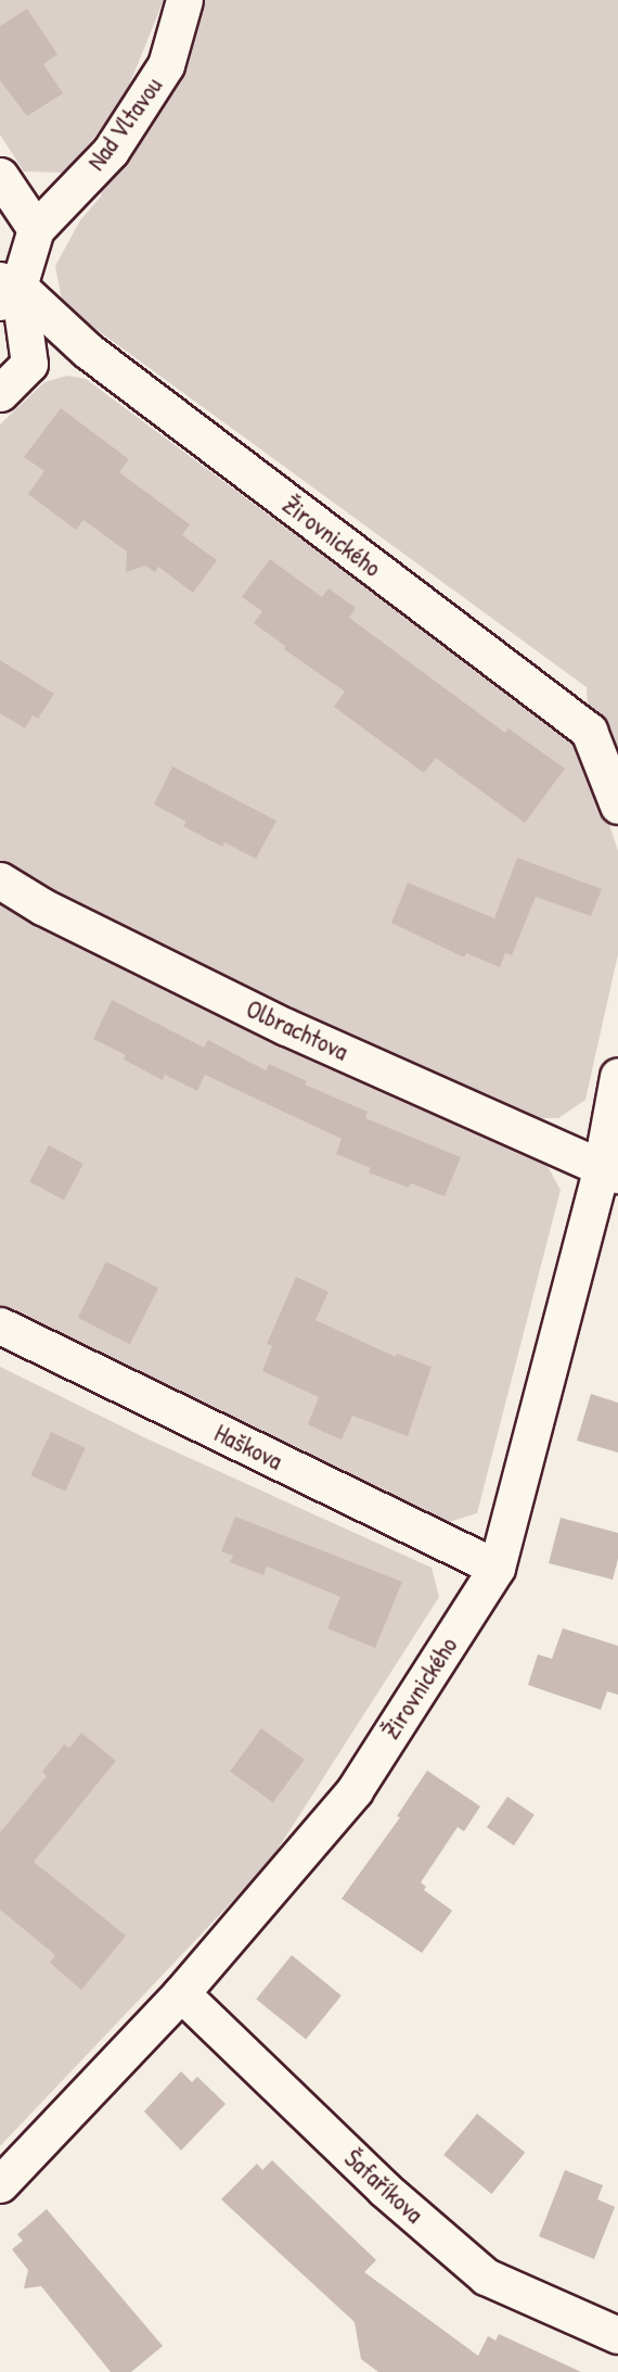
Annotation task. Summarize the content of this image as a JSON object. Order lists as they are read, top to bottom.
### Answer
{
  "streets": {
    "street": [
      "Nad Vltavou",
      "Žirovnického",
      "Olbrachtova",
      "Haškova",
      "Šafaříkova"
    ]
  },
  "crossings": [
    ["Žirovnického", "Olbrachtova"],
    ["Žirovnického", "Haškova"],
    ["Žirovnického", "Šafaříkova"]
  ]
}
